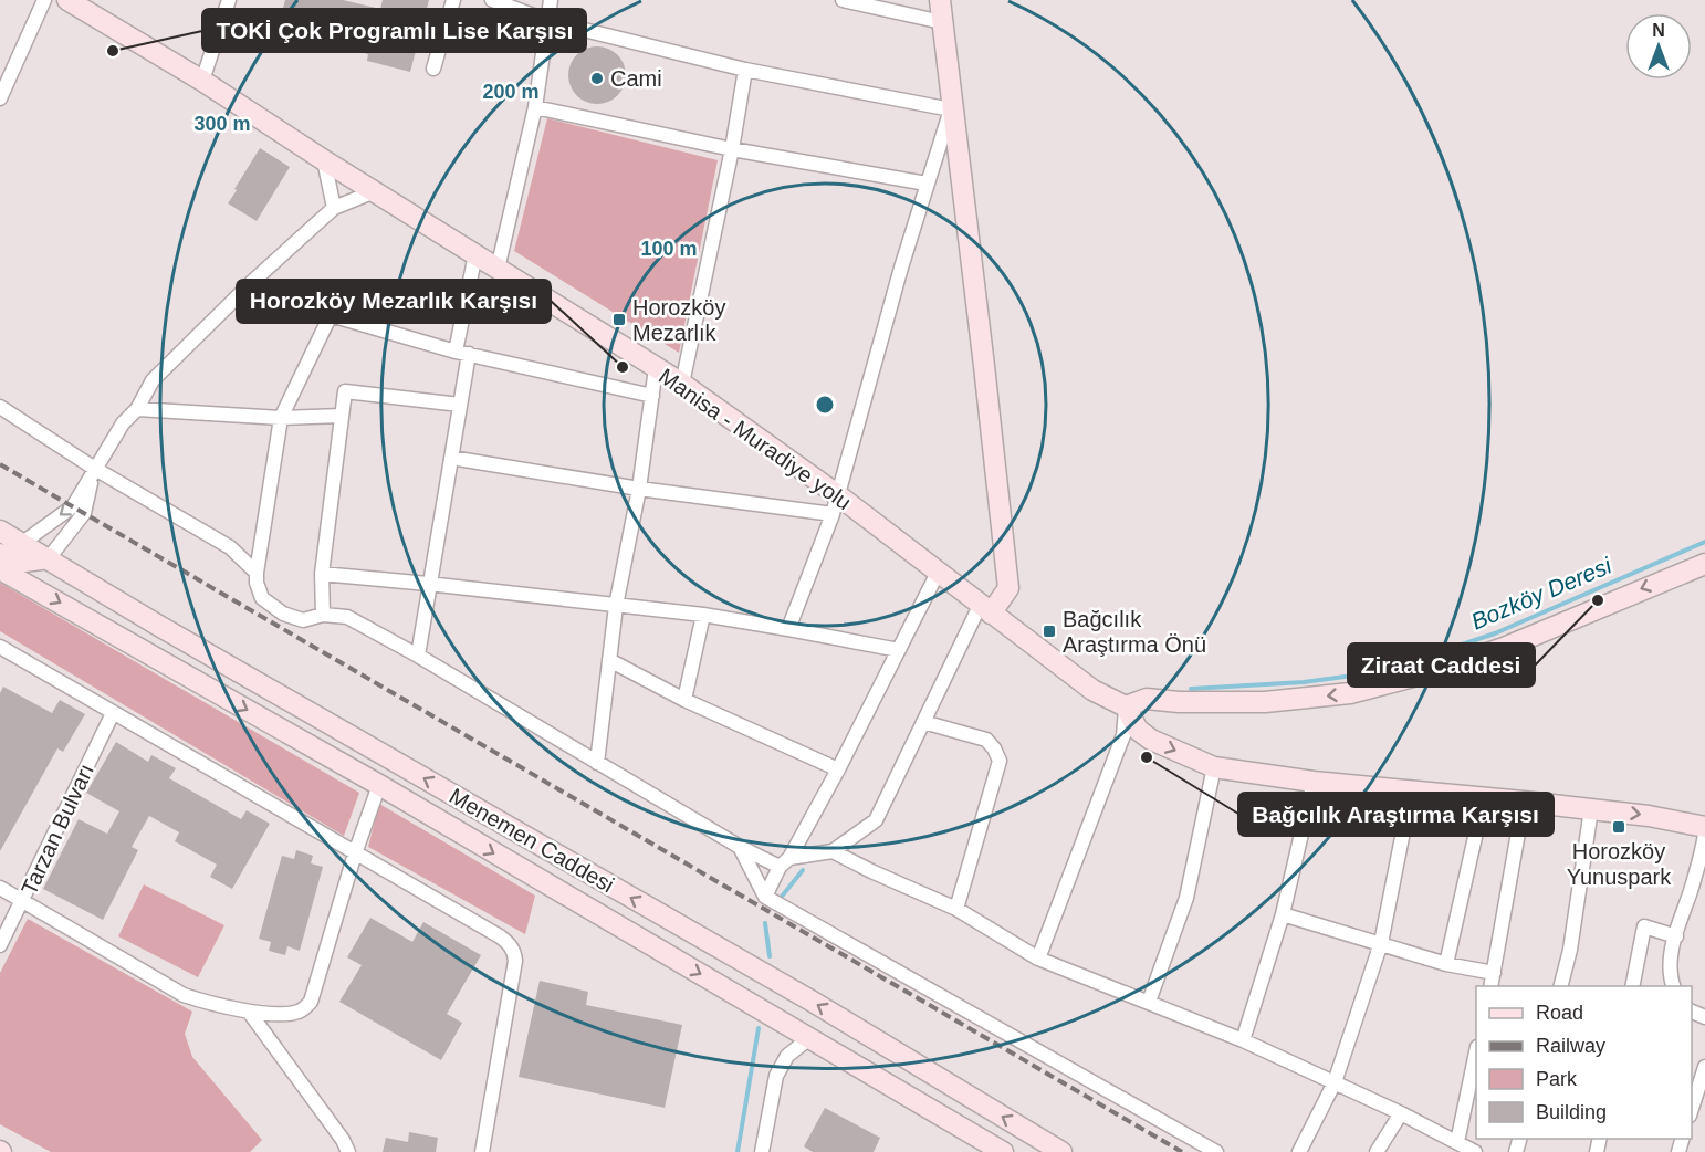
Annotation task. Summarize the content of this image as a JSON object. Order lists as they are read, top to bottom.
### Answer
{
  "streets": {
    "main road": ["Manisa - Muradiye yolu", "Menemen Caddesi"],
    "street": ["Tarzan Bulvarı"]
  },
  "water": ["Bozköy Deresi"],
  "places": {
    "other": [
      "TOKİ Çok Programlı Lise Karşısı",
      "Cami",
      "Horozköy Mezarlık Karşısı",
      "Ziraat Caddesi",
      "Bağcılık Araştırma Karşısı"
    ],
    "transit": ["Horozköy Mezarlık", "Bağcılık Araştırma Önü", "Horozköy Yunuspark"]
  },
  "legend": [
    "Road",
    "Railway",
    "Park",
    "Building"
  ],
  "north": "top",
  "rings": ["200 m", "300 m", "100 m"]
}
